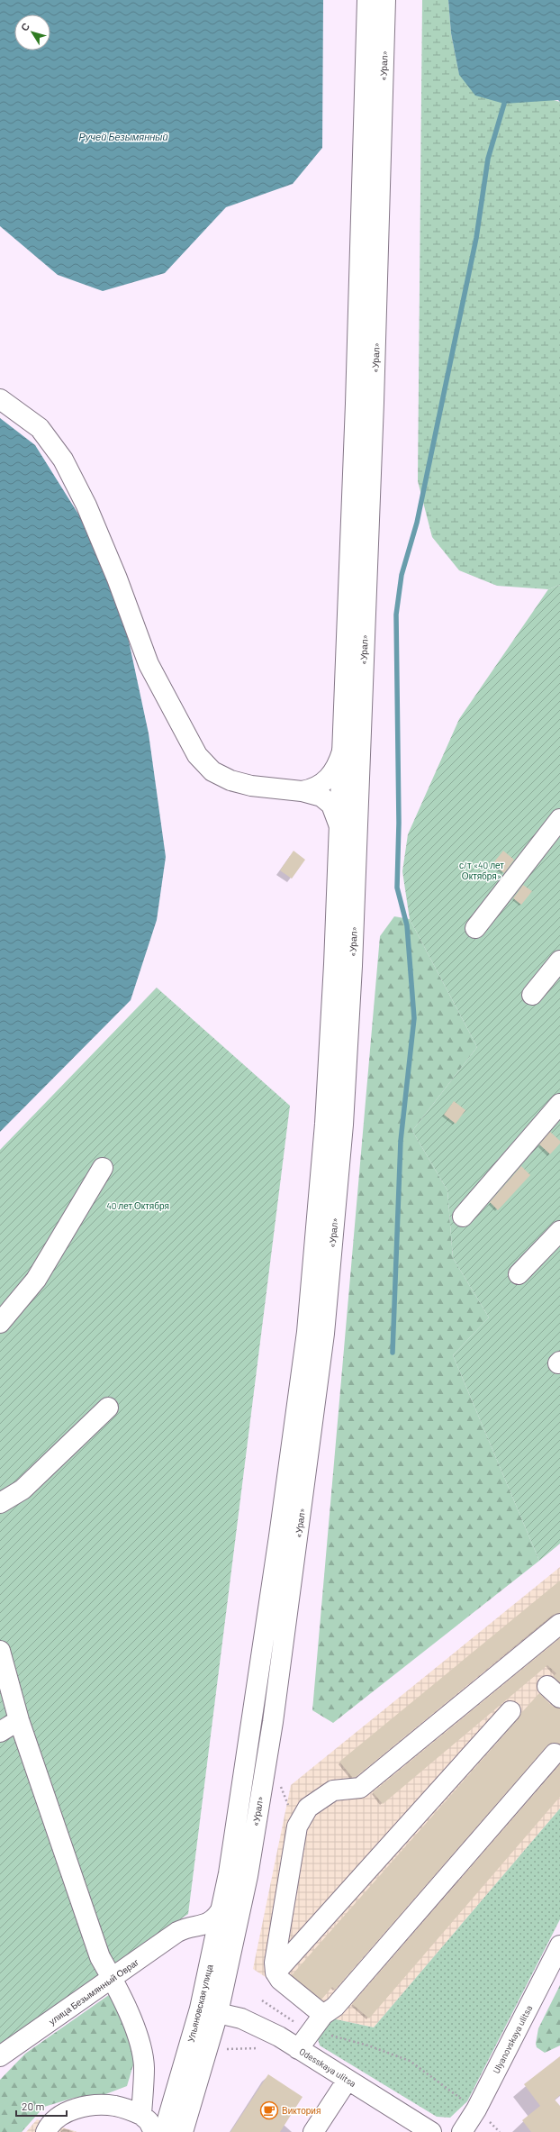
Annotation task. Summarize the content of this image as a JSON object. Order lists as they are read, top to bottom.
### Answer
{
  "streets": {
    "main road": [
      "«Урал»",
      "улица Безымянный Овраг",
      "Ульяновская улица",
      "Ulyanovskaya ulitsa",
      "Odesskaya ulitsa"
    ]
  },
  "crossings": [
    ["«Урал»", "Ульяновская улица"],
    ["улица Безымянный Овраг", "Ульяновская улица"],
    ["Ульяновская улица", "Odesskaya ulitsa"]
  ],
  "water": ["Ручей Безымянный"],
  "parks": ["с/т «40 лет Октября»", "40 лет Октября"],
  "places": {
    "cafe": ["Виктория"]
  },
  "scale_bar": "20 m",
  "north": "top left"
}
